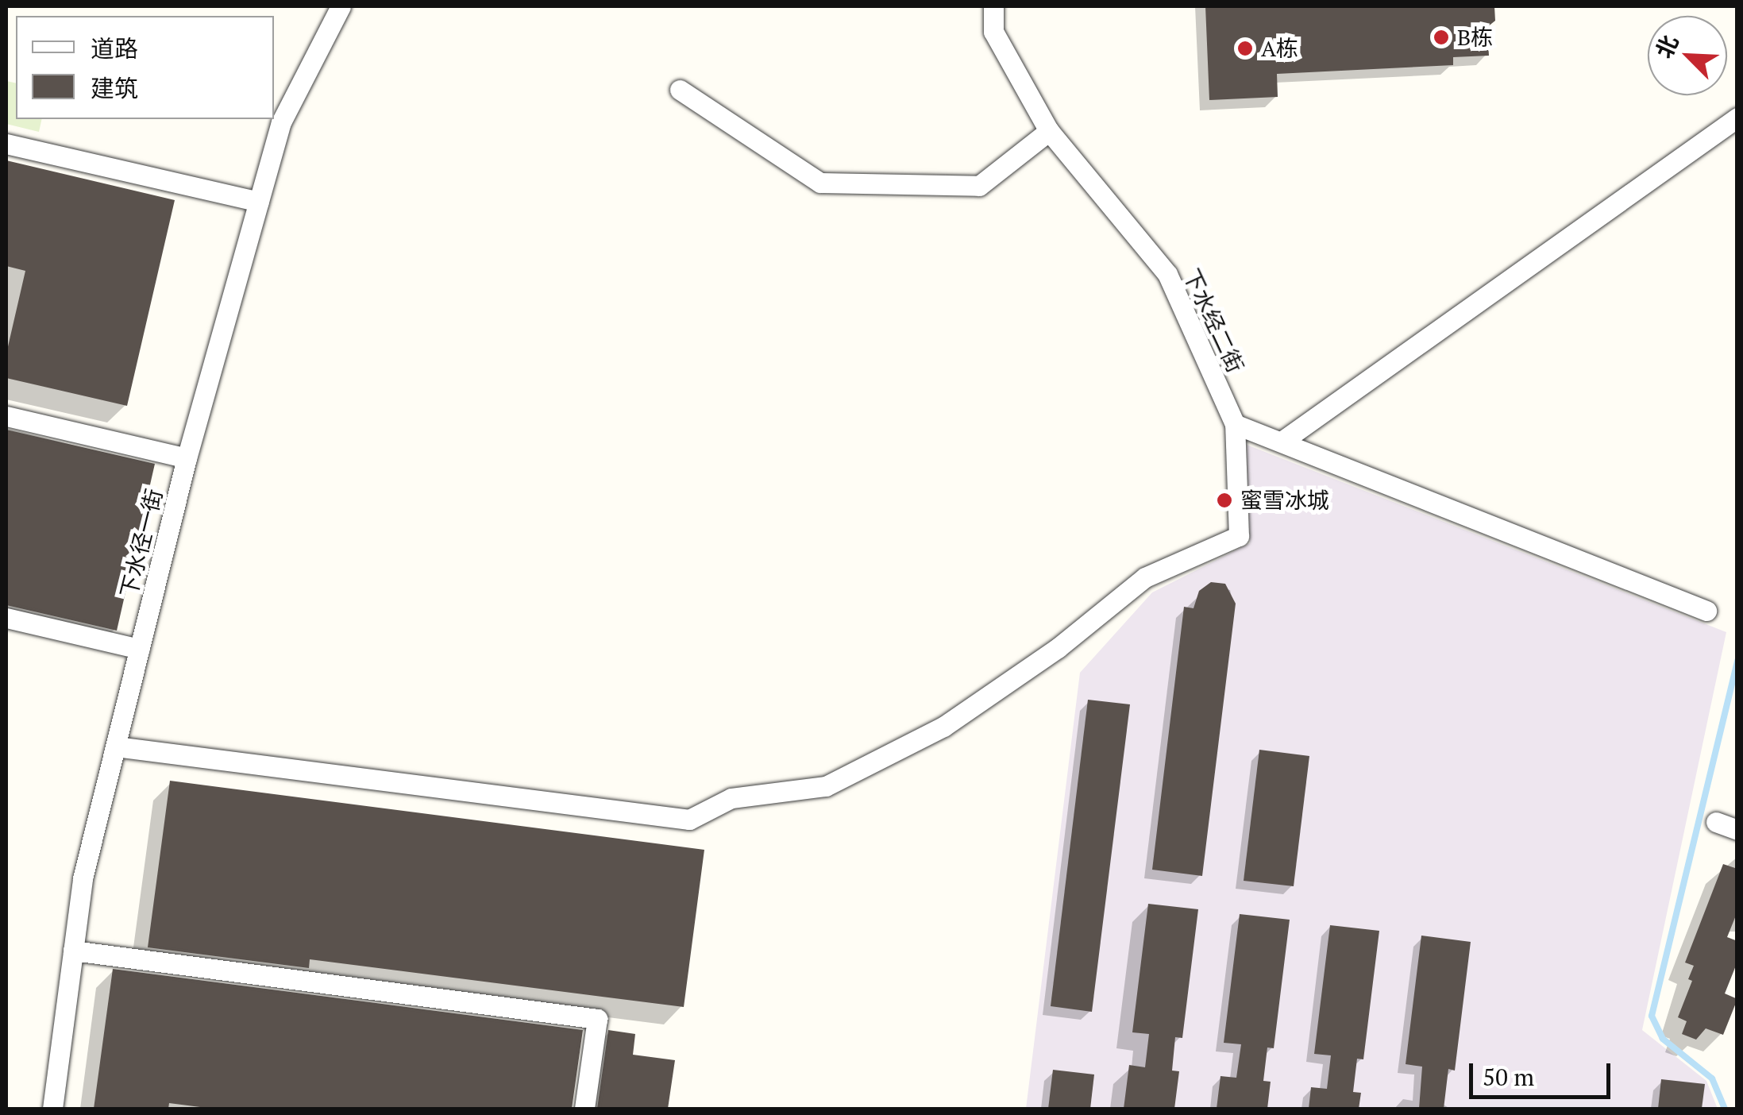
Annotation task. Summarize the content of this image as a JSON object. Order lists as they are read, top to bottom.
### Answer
{
  "streets": {
    "street": ["下水经二街", "下水径一街"]
  },
  "crossings": [
    ["下水经二街", "下水径一街"]
  ],
  "places": ["B栋", "A栋", "蜜雪冰城"],
  "legend": ["道路", "建筑"],
  "scale_bar": "50 m",
  "north": "top left"
}
